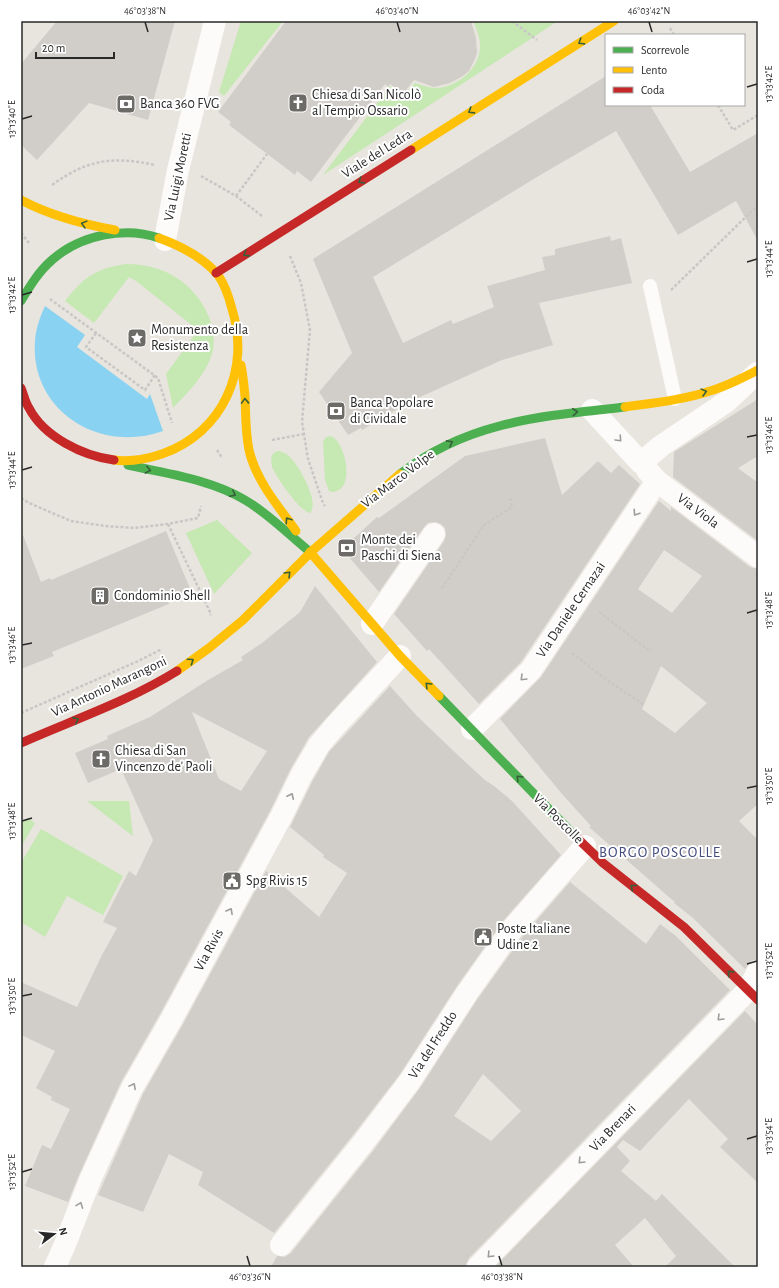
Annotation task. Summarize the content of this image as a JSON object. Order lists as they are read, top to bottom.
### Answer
{
  "streets": {
    "main road": [
      "Viale del Ledra",
      "Via Marco Volpe",
      "Via Antonio Marangoni",
      "Via Poscolle"
    ],
    "street": [
      "Via Luigi Moretti",
      "Via Viola",
      "Via Daniele Cernazai",
      "Via Rivis",
      "Via del Freddo",
      "Via Brenari"
    ]
  },
  "crossings": [
    ["Via Marco Volpe", "Via Viola"],
    ["Via Marco Volpe", "Via Antonio Marangoni"],
    ["Via Marco Volpe", "Via Poscolle"],
    ["Via Viola", "Via Daniele Cernazai"],
    ["Via Daniele Cernazai", "Via Poscolle"],
    ["Via Antonio Marangoni", "Via Poscolle"],
    ["Via Poscolle", "Via Rivis"],
    ["Via Poscolle", "Via del Freddo"],
    ["Via Poscolle", "Via Brenari"]
  ],
  "one_way": [
    "Viale del Ledra",
    "Via Marco Volpe",
    "Via Antonio Marangoni",
    "Via Poscolle",
    "Via Rivis",
    "Via Brenari"
  ],
  "districts": ["BORGO POSCOLLE"],
  "places": {
    "church": ["Chiesa di San Nicolò al Tempio Ossario", "Chiesa di San Vincenzo de' Paoli"],
    "bank": ["Banca 360 FVG", "Banca Popolare di Cividale", "Monte dei Paschi di Siena"],
    "place": ["Monumento della Resistenza"],
    "building": ["Condominio Shell"],
    "public building": ["Spg Rivis 15", "Poste Italiane Udine 2"]
  },
  "legend": ["Scorrevole", "Lento", "Coda"],
  "scale_bar": "20 m",
  "north": "right",
  "coordinates": [
    "46°03'38\"N",
    "46°03'40\"N",
    "46°03'42\"N",
    "13°13'42\"E",
    "13°13'40\"E",
    "13°13'44\"E",
    "13°13'46\"E",
    "13°13'48\"E",
    "13°13'50\"E",
    "13°13'52\"E",
    "13°13'54\"E",
    "46°03'36\"N"
  ]
}
